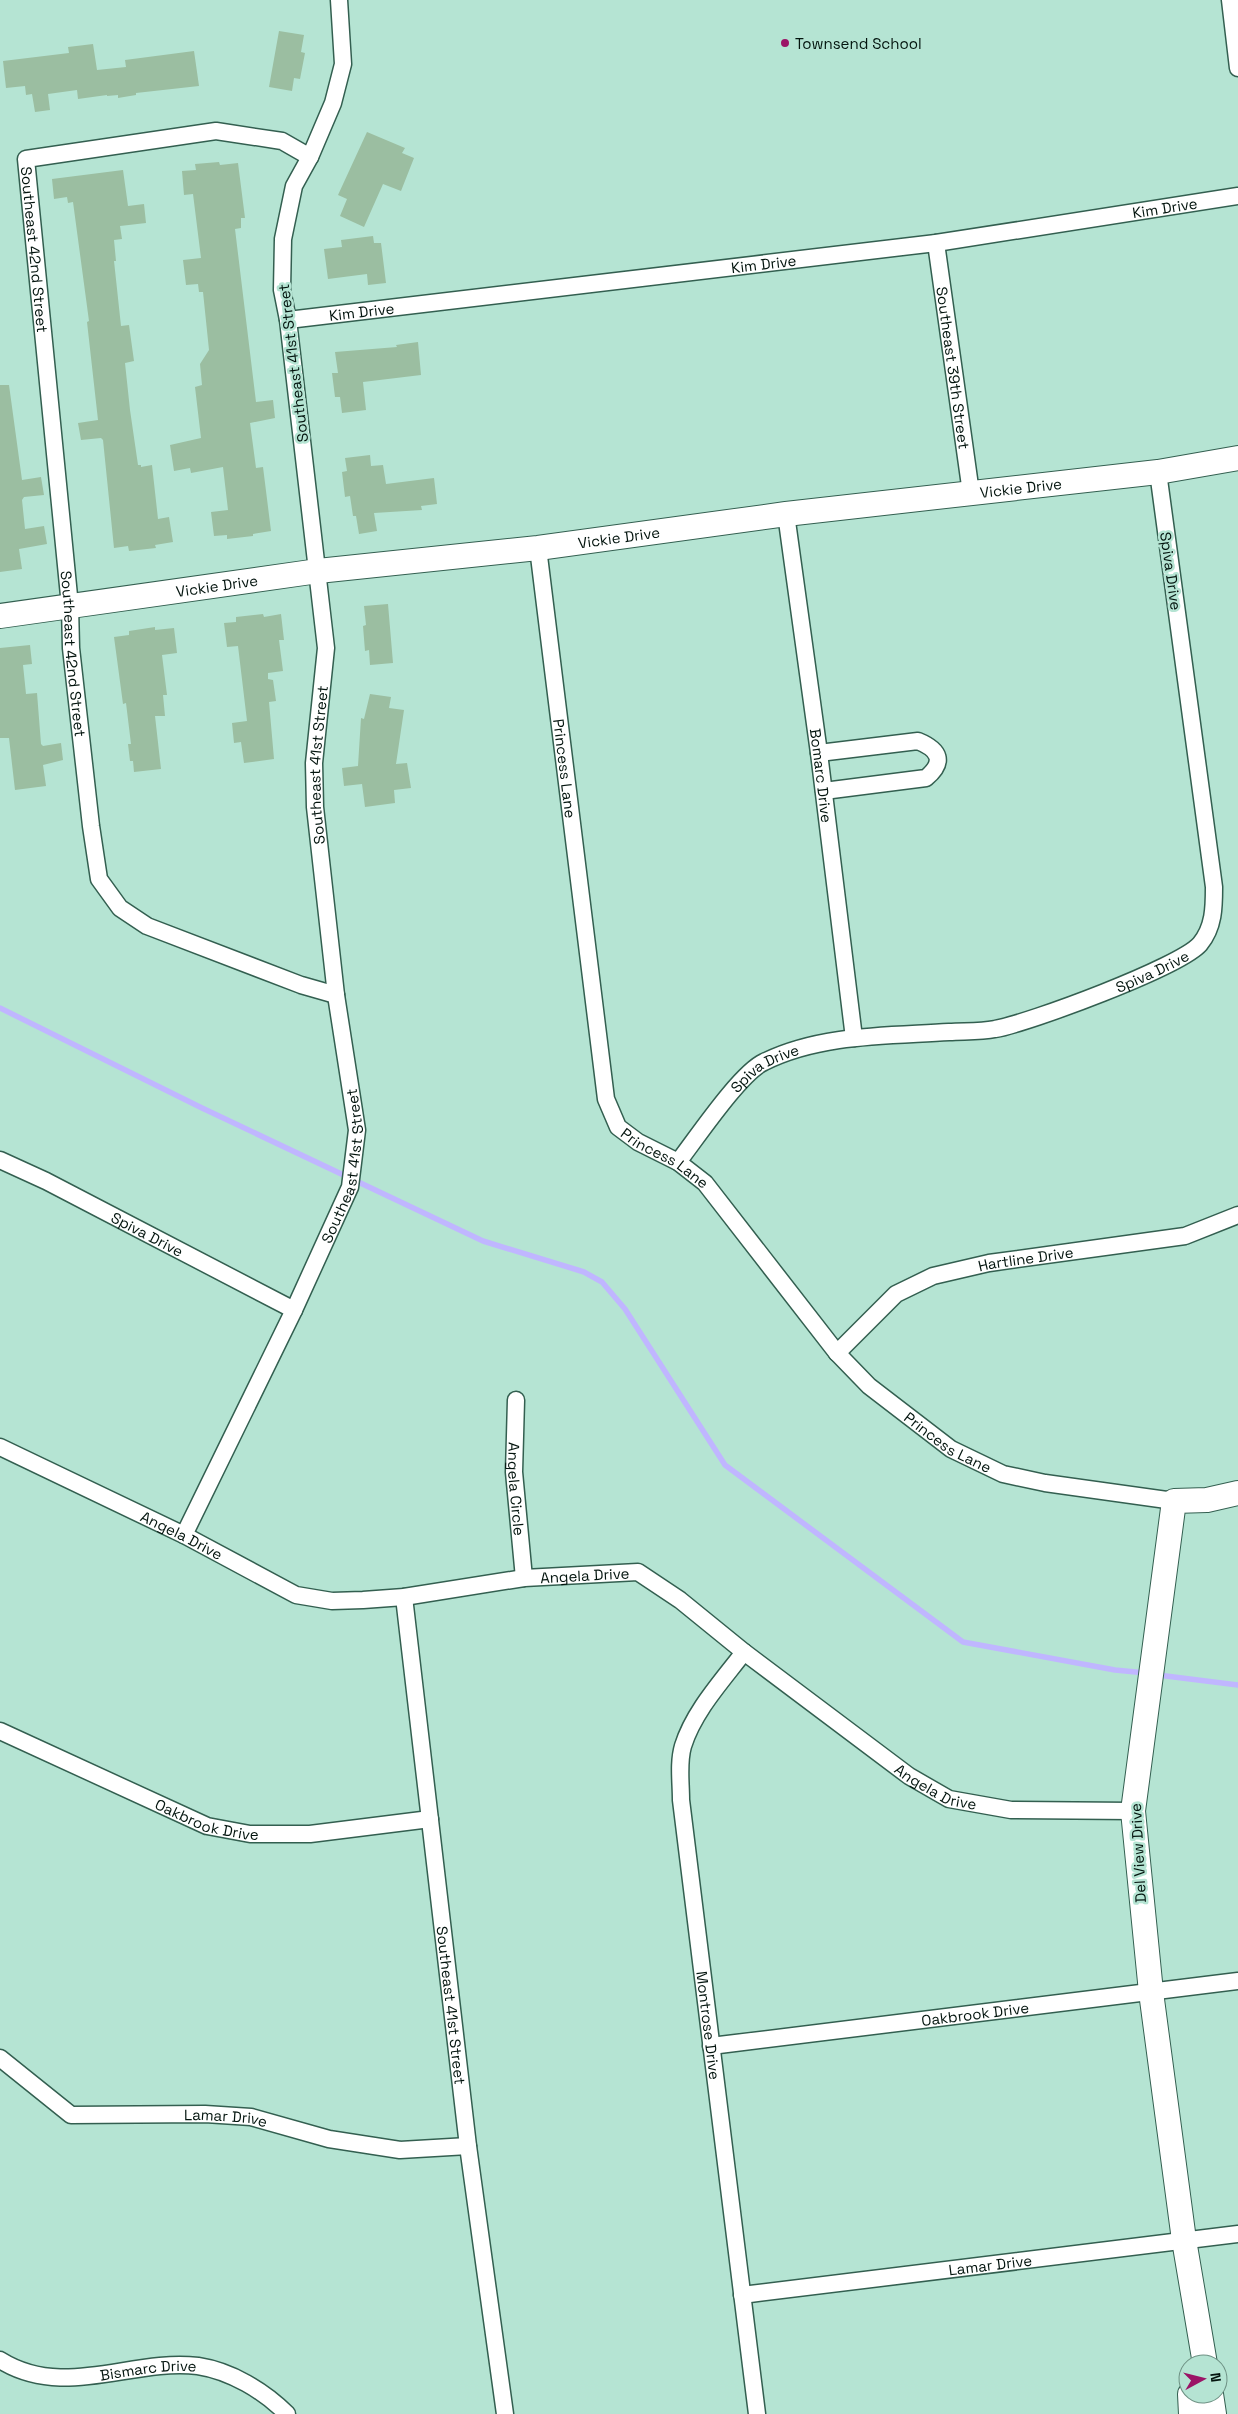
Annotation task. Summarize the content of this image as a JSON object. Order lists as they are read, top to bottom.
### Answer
{
  "streets": {
    "street": [
      "Kim Drive",
      "Southeast 42nd Street",
      "Southeast 41st Street",
      "Southeast 39th Street",
      "Vickie Drive",
      "Spiva Drive",
      "Princess Lane",
      "Bomarc Drive",
      "Hartline Drive",
      "Angela Circle",
      "Angela Drive",
      "Oakbrook Drive",
      "Del View Drive",
      "Montrose Drive",
      "Lamar Drive",
      "Bismarc Drive"
    ]
  },
  "crossings": [
    ["Kim Drive", "Southeast 41st Street"],
    ["Kim Drive", "Southeast 39th Street"],
    ["Southeast 42nd Street", "Southeast 41st Street"],
    ["Southeast 42nd Street", "Vickie Drive"],
    ["Southeast 41st Street", "Vickie Drive"],
    ["Southeast 41st Street", "Spiva Drive"],
    ["Southeast 41st Street", "Angela Drive"],
    ["Southeast 41st Street", "Oakbrook Drive"],
    ["Southeast 41st Street", "Lamar Drive"],
    ["Southeast 39th Street", "Vickie Drive"],
    ["Vickie Drive", "Spiva Drive"],
    ["Vickie Drive", "Princess Lane"],
    ["Vickie Drive", "Bomarc Drive"],
    ["Spiva Drive", "Princess Lane"],
    ["Spiva Drive", "Bomarc Drive"],
    ["Princess Lane", "Hartline Drive"],
    ["Princess Lane", "Del View Drive"],
    ["Angela Circle", "Angela Drive"],
    ["Angela Drive", "Del View Drive"],
    ["Angela Drive", "Montrose Drive"],
    ["Oakbrook Drive", "Del View Drive"],
    ["Oakbrook Drive", "Montrose Drive"],
    ["Del View Drive", "Lamar Drive"],
    ["Montrose Drive", "Lamar Drive"]
  ],
  "places": ["Townsend School"],
  "north": "right"
}
